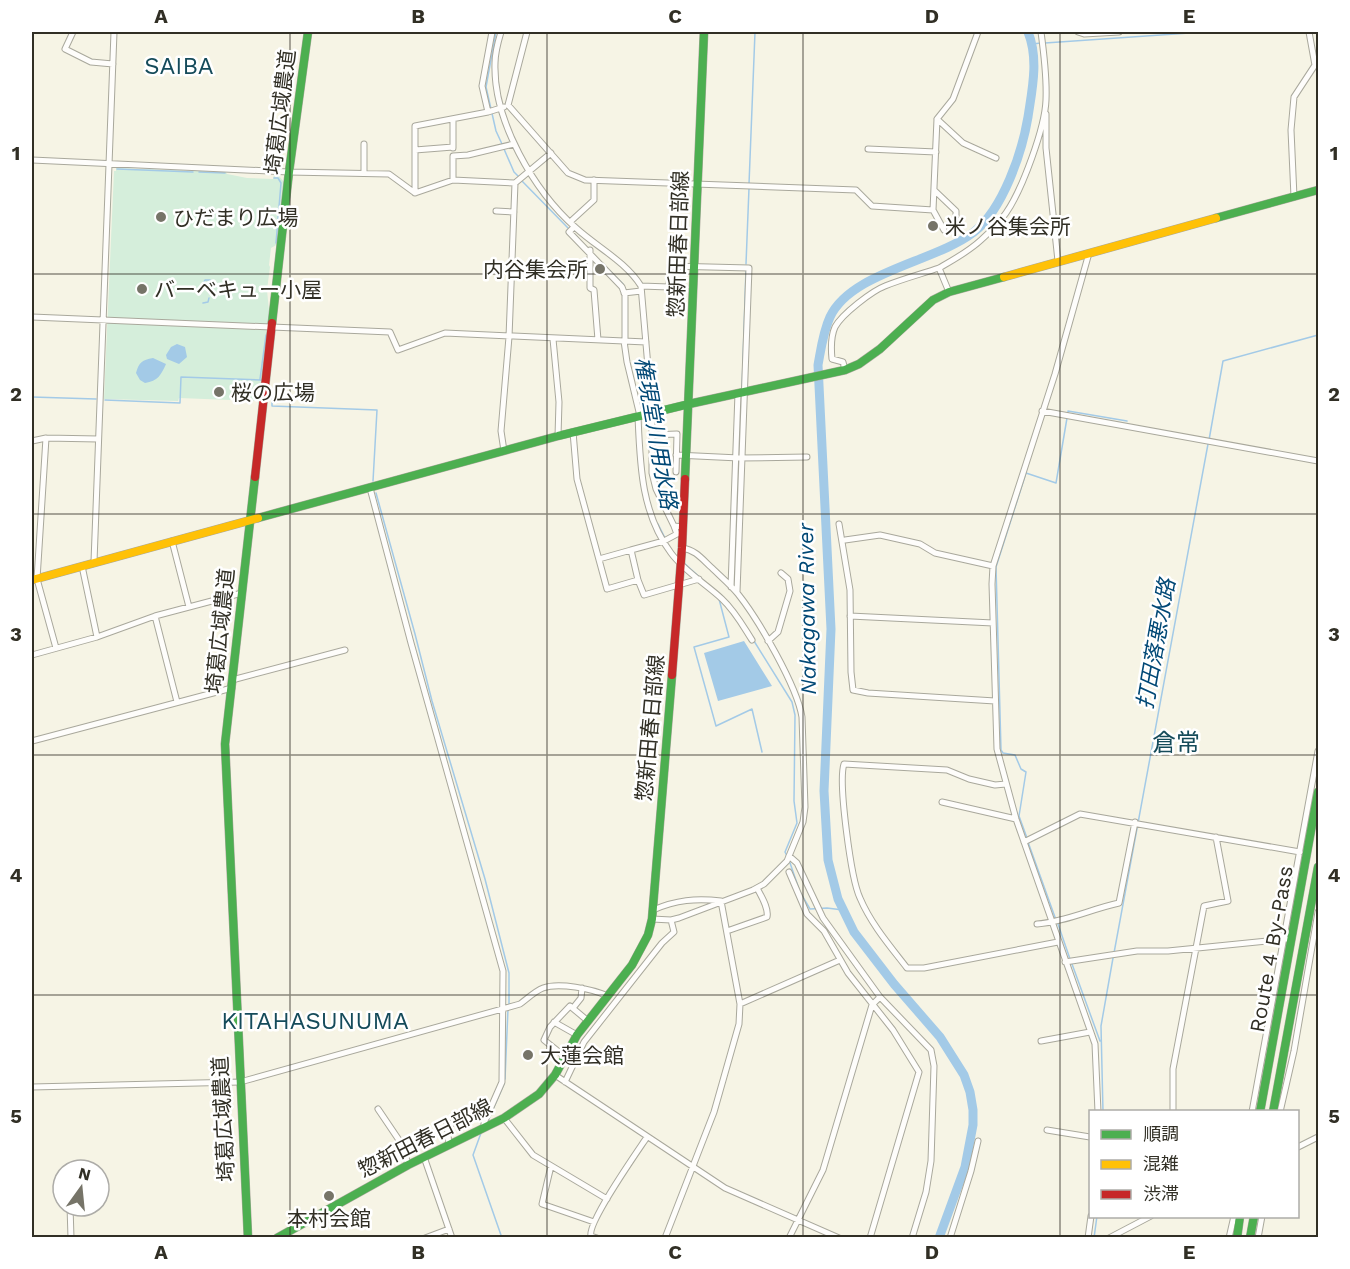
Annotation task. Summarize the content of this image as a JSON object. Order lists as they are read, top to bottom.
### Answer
{
  "streets": {
    "main road": ["埼葛広域農道", "惣新田春日部線", "Route 4 By-Pass"]
  },
  "districts": ["SAIBA", "倉常", "KITAHASUNUMA"],
  "water": ["権現堂川用水路", "Nakagawa River", "打田落悪水路"],
  "places": [
    "ひだまり広場",
    "米ノ谷集会所",
    "内谷集会所",
    "バーベキュー小屋",
    "桜の広場",
    "大蓮会館",
    "本村会館"
  ],
  "legend": ["順調", "混雑", "渋滞"],
  "north": "top",
  "grid": {
    "columns": [
      "A",
      "B",
      "C",
      "D",
      "E"
    ],
    "rows": [
      "1",
      "2",
      "3",
      "4",
      "5"
    ]
  }
}
